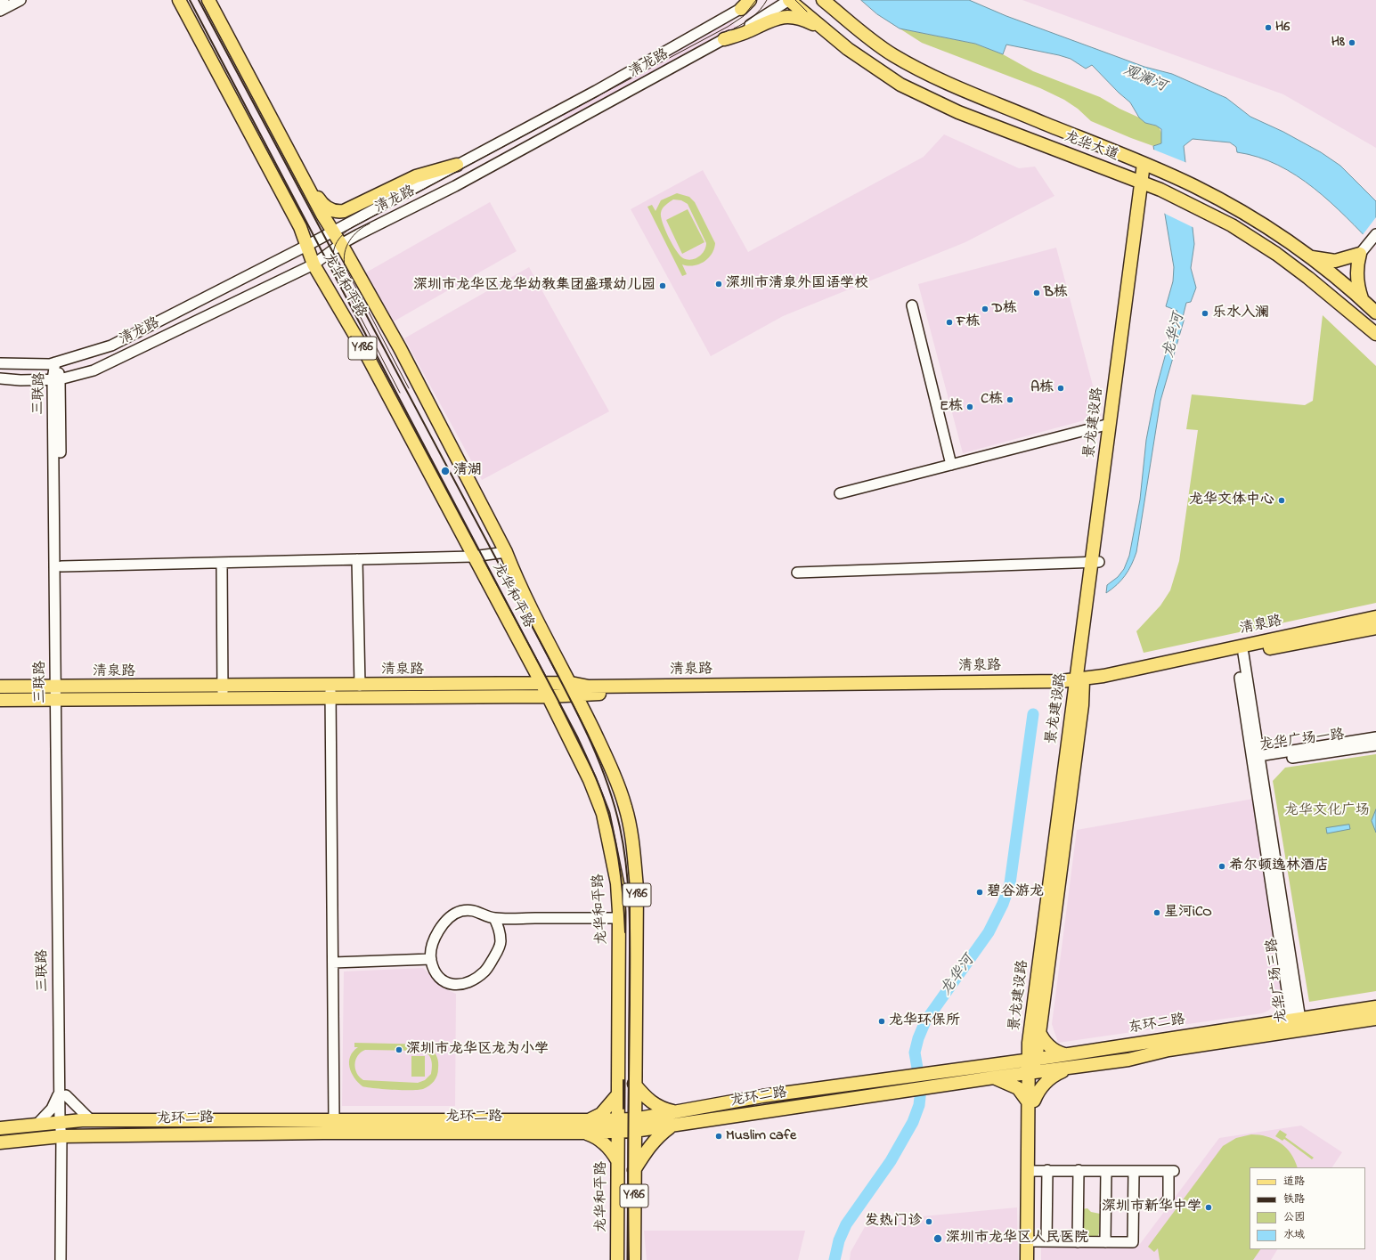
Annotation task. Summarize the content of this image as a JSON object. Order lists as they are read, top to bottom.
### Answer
{
  "streets": {
    "main road": [
      "龙华大道",
      "龙华和平路",
      "Y186",
      "景龙建设路",
      "清泉路",
      "东环二路",
      "龙环二路"
    ],
    "street": [
      "清龙路",
      "三联路",
      "龙华广场一路",
      "龙华广场三路"
    ]
  },
  "crossings": [
    ["清龙路", "龙华大道"],
    ["清龙路", "龙华和平路"],
    ["清龙路", "三联路"],
    ["龙华大道", "景龙建设路"],
    ["龙华和平路", "清泉路"],
    ["龙华和平路", "龙环二路"],
    ["三联路", "清泉路"],
    ["三联路", "龙环二路"],
    ["景龙建设路", "清泉路"],
    ["景龙建设路", "东环二路"],
    ["清泉路", "龙华广场三路"],
    ["龙华广场一路", "龙华广场三路"],
    ["龙华广场三路", "东环二路"],
    ["东环二路", "龙环二路"]
  ],
  "water": ["观澜河", "龙华河"],
  "parks": ["龙华文化广场"],
  "places": [
    "H6",
    "H8",
    "深圳市清泉外国语学校",
    "深圳市龙华区龙华幼教集团盛璟幼儿园",
    "B栋",
    "D栋",
    "乐水入澜",
    "F栋",
    "A栋",
    "C栋",
    "E栋",
    "清湖",
    "龙华文体中心",
    "希尔顿逸林酒店",
    "碧谷游龙",
    "星河iCO",
    "龙华环保所",
    "深圳市龙华区龙为小学",
    "Muslim cafe",
    "深圳市新华中学",
    "发热门诊",
    "深圳市龙华区人民医院"
  ],
  "legend": [
    "道路",
    "铁路",
    "公园",
    "水域"
  ]
}
